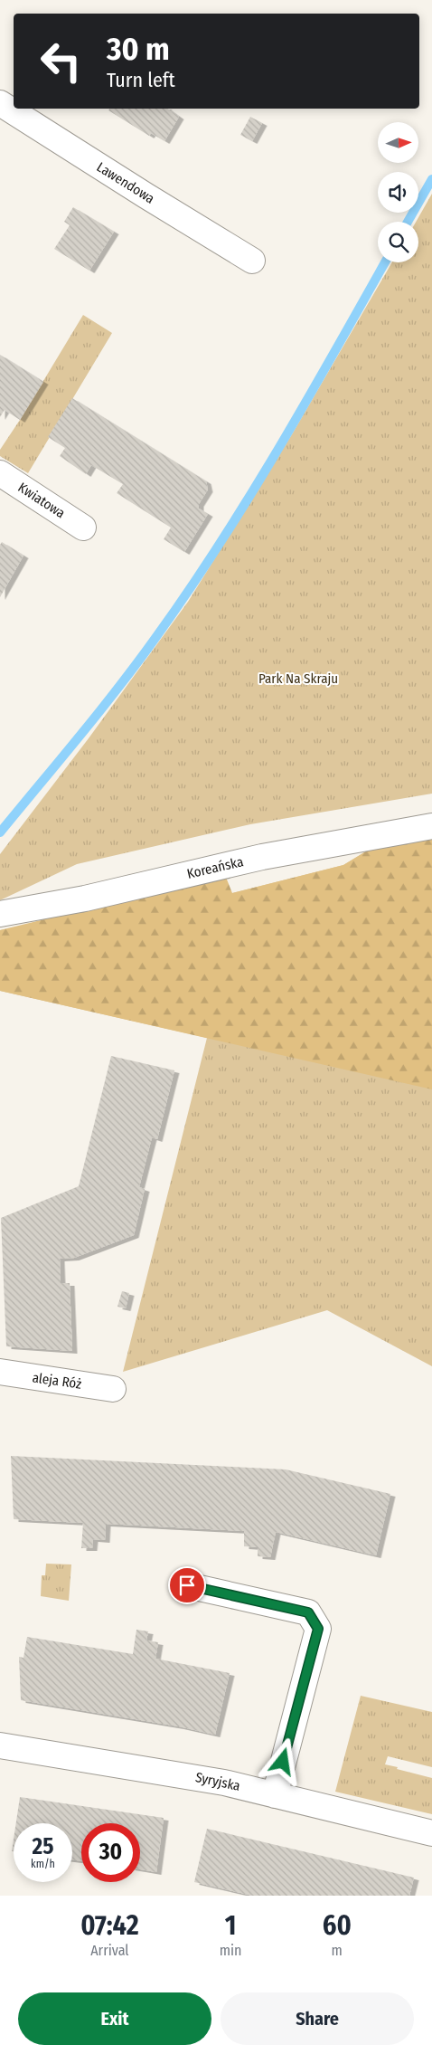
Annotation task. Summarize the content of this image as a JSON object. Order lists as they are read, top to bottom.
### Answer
{
  "streets": {
    "street": [
      "Lawendowa",
      "Kwiatowa",
      "Koreańska",
      "aleja Róż",
      "Syryjska"
    ]
  },
  "parks": ["Park Na Skraju"],
  "north": "right",
  "page": {
    "turn": ["30 m", "Turn left"],
    "speed": "25 km/h",
    "limit": "30",
    "eta": [
      "07:42",
      "Arrival",
      "1",
      "min",
      "60",
      "m"
    ],
    "buttons": ["Exit", "Share"]
  }
}
